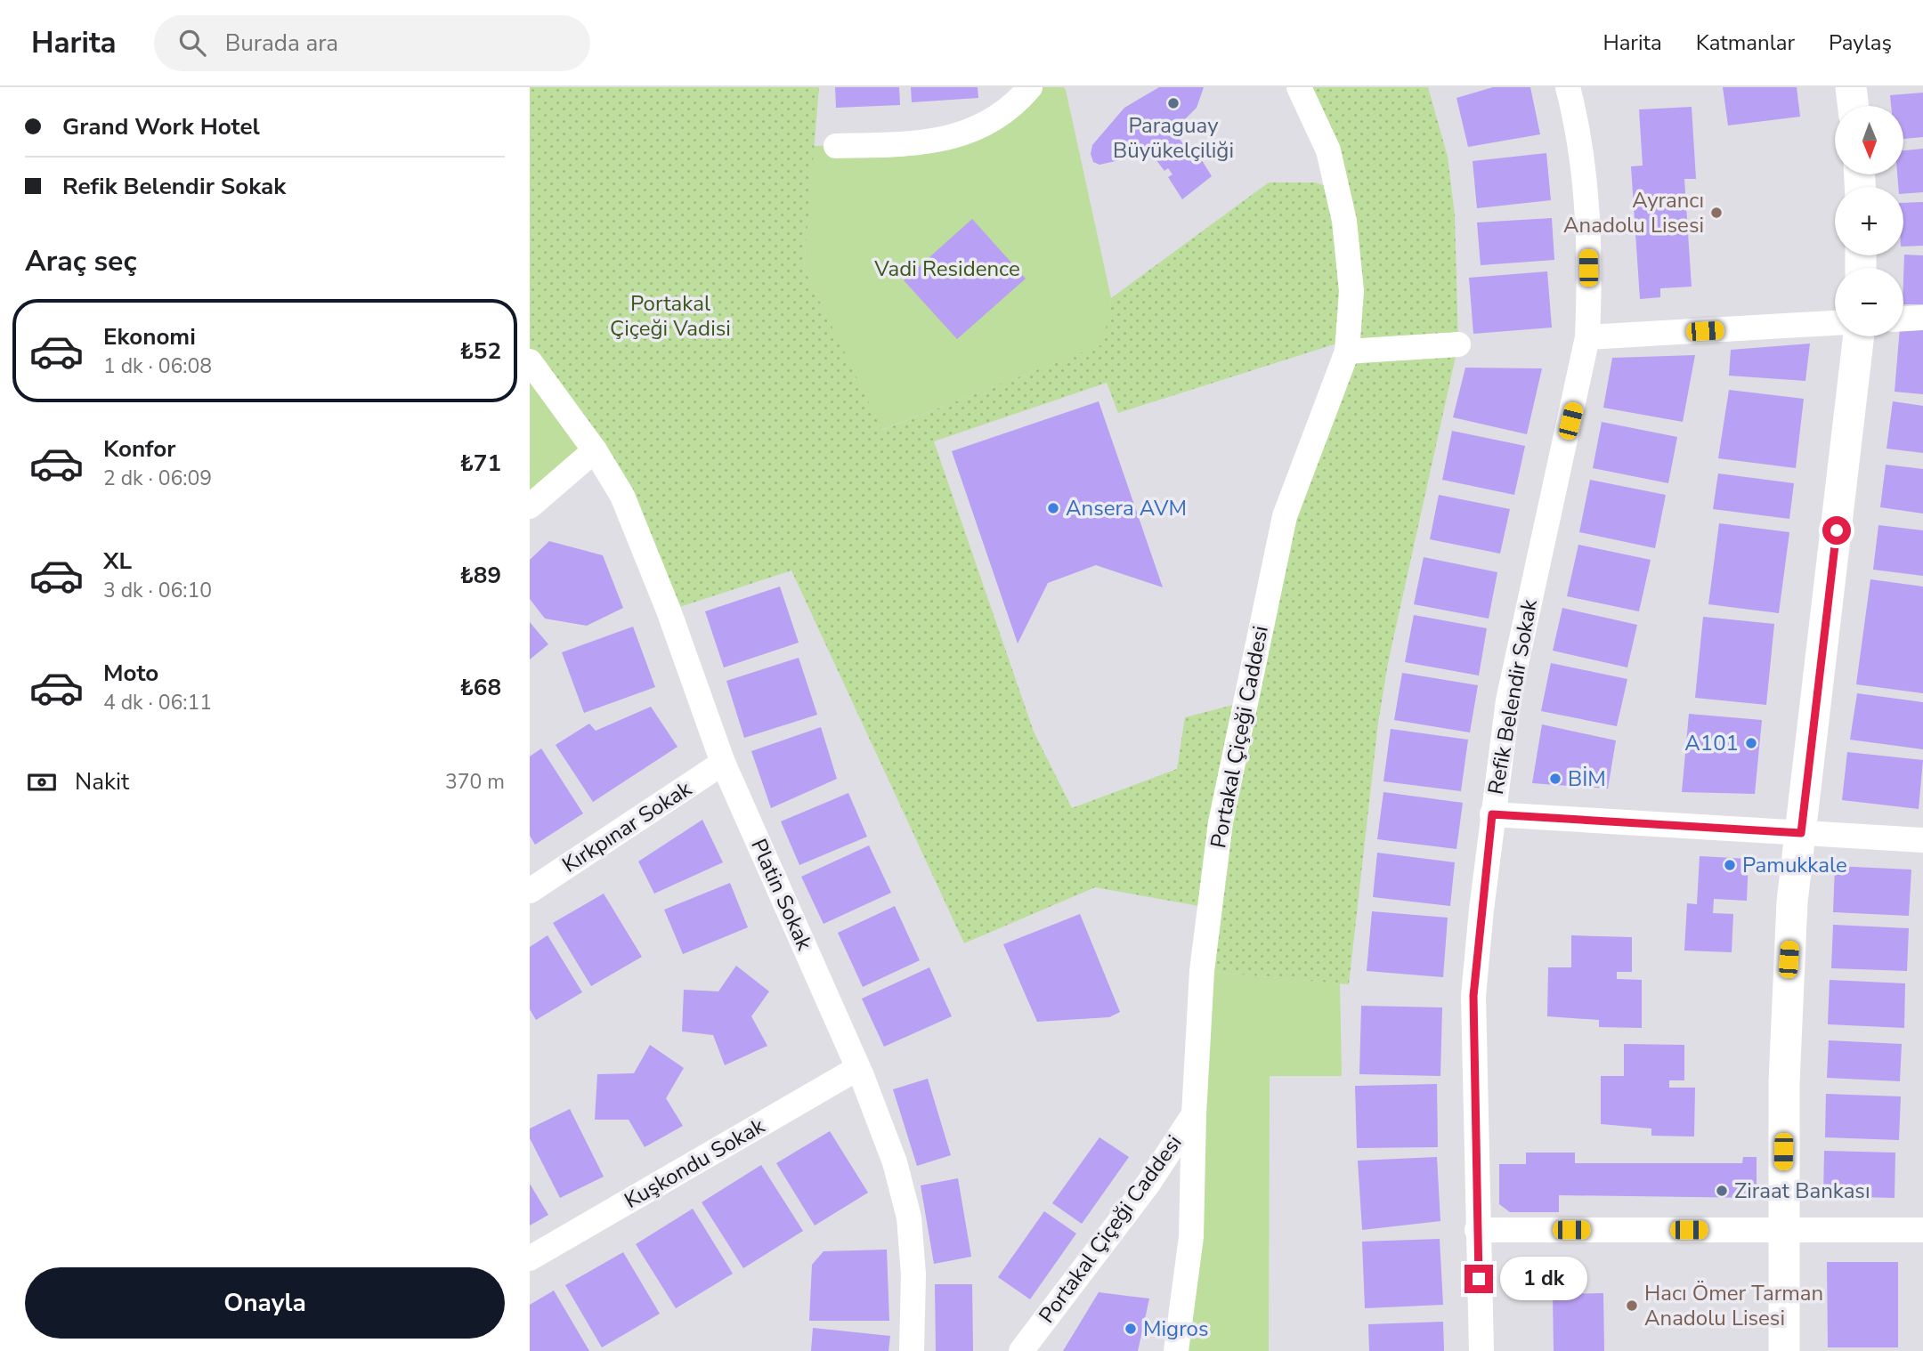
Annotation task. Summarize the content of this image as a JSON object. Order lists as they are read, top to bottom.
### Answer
{
  "streets": {
    "street": [
      "Refik Belendir Sokak",
      "Portakal Çiçeği Caddesi",
      "Kırkpınar Sokak",
      "Platin Sokak",
      "Kuşkondu Sokak"
    ]
  },
  "crossings": [
    ["Kırkpınar Sokak", "Platin Sokak"],
    ["Platin Sokak", "Kuşkondu Sokak"]
  ],
  "parks": ["Vadi Residence", "Portakal Çiçeği Vadisi"],
  "places": [
    "Paraguay Büyükelçiliği",
    "Ayrancı Anadolu Lisesi",
    "Ansera AVM",
    "A101",
    "BİM",
    "Pamukkale",
    "Ziraat Bankası",
    "Hacı Ömer Tarman Anadolu Lisesi",
    "Migros"
  ],
  "north": "bottom",
  "page": {
    "header": "Harita",
    "search": "Burada ara",
    "nav": ["Harita", "Katmanlar", "Paylaş"],
    "banner": ["Grand Work Hotel", "Refik Belendir Sokak"],
    "map_buttons": ["+", "−"],
    "heading": "Araç seç",
    "list": [
      {
        "name": "Ekonomi",
        "note": "1 dk · 06:08",
        "value": "₺52"
      },
      {
        "name": "Konfor",
        "note": "2 dk · 06:09",
        "value": "₺71"
      },
      {
        "name": "XL",
        "note": "3 dk · 06:10",
        "value": "₺89"
      },
      {
        "name": "Moto",
        "note": "4 dk · 06:11",
        "value": "₺68"
      }
    ],
    "pay": ["Nakit", "370 m"],
    "buttons": "Onayla",
    "bubble": "1 dk"
  }
}
